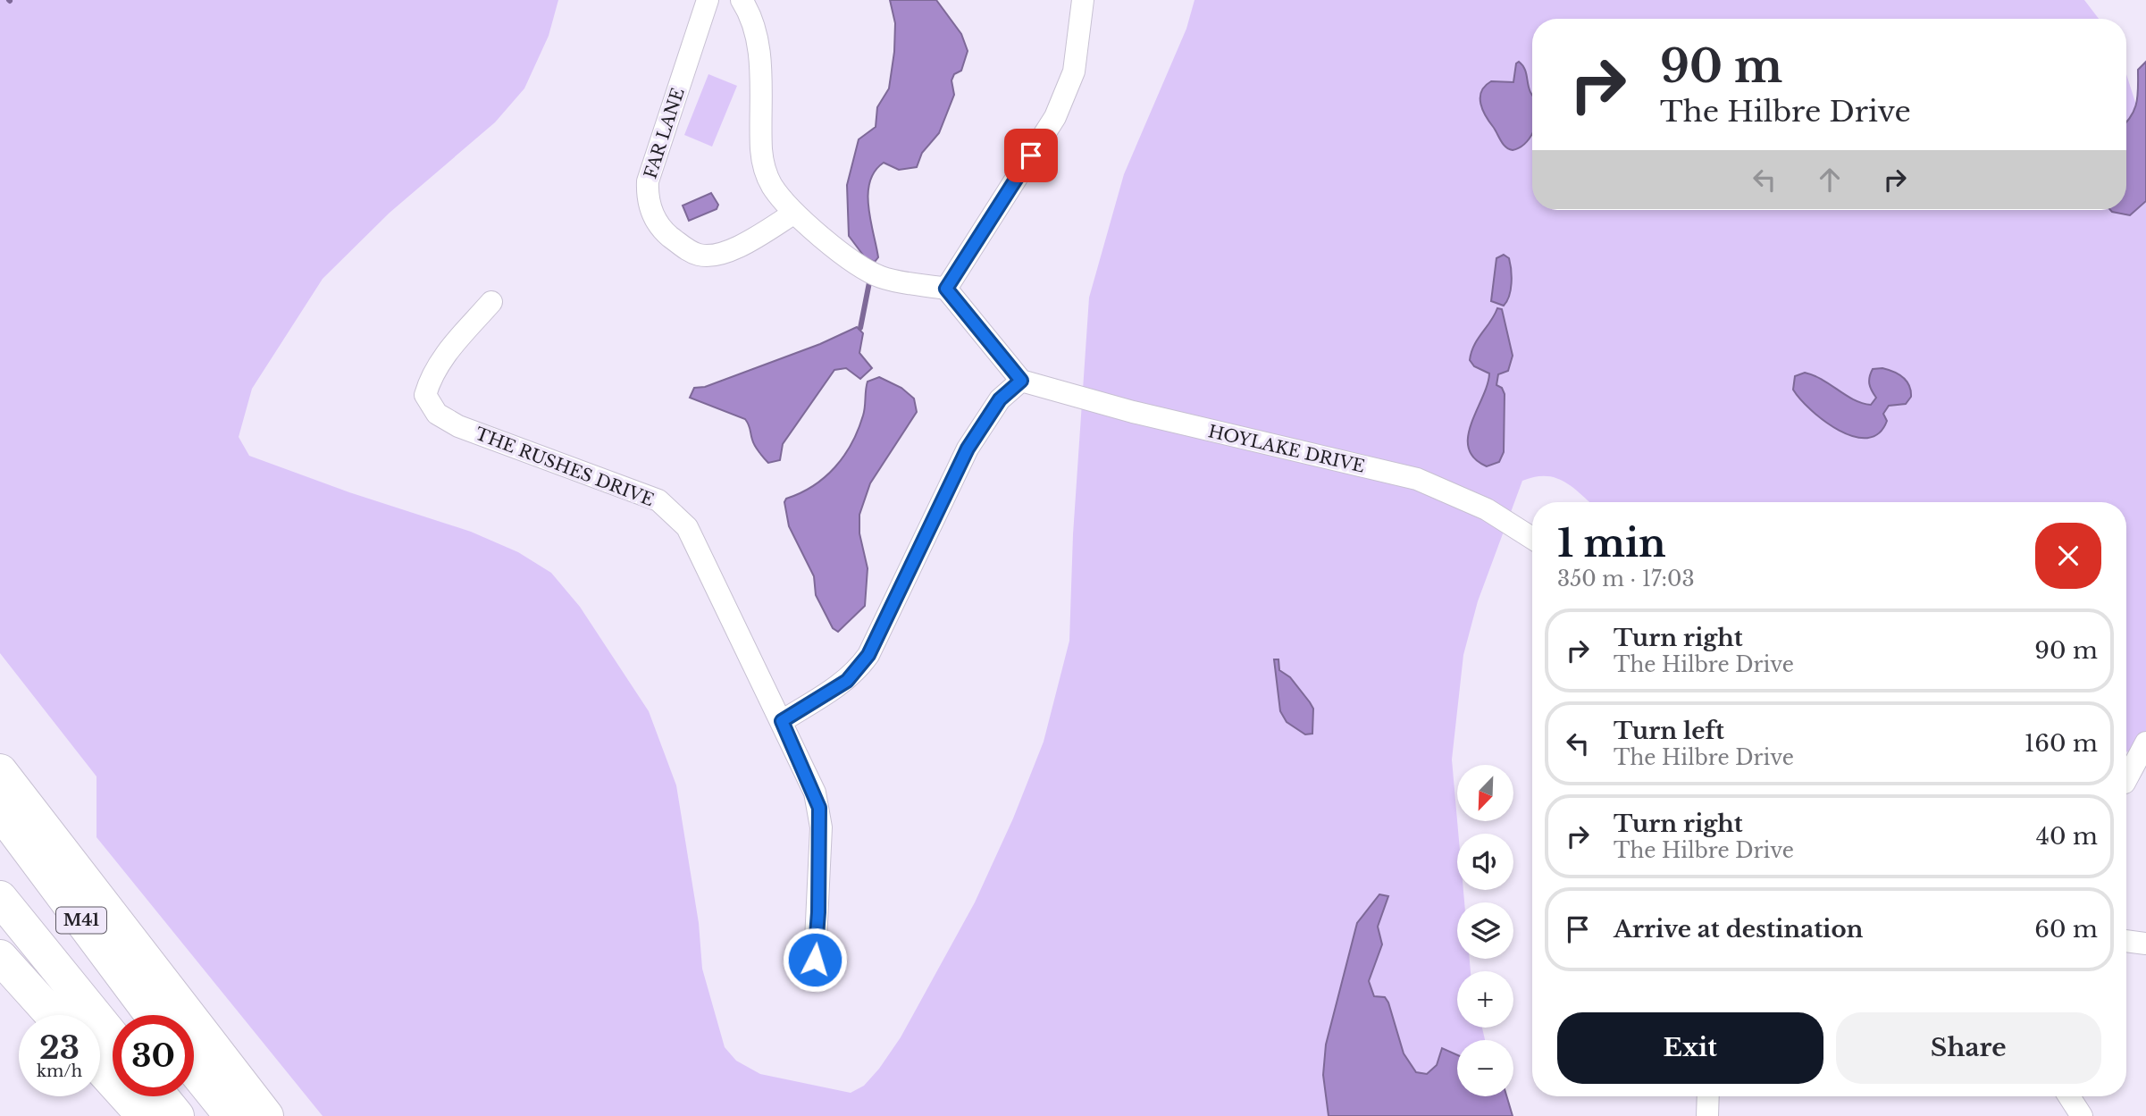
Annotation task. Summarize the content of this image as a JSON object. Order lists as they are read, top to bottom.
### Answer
{
  "streets": {
    "highway": ["M41"],
    "street": ["FAR LANE", "HOYLAKE DRIVE", "THE RUSHES DRIVE"]
  },
  "north": "bottom left",
  "page": {
    "turn": ["90 m", "The Hilbre Drive"],
    "heading": ["1 min", "350 m · 17:03"],
    "list": [
      {
        "name": "Turn right",
        "note": "The Hilbre Drive",
        "value": "90 m"
      },
      {
        "name": "Turn left",
        "note": "The Hilbre Drive",
        "value": "160 m"
      },
      {
        "name": "Turn right",
        "note": "The Hilbre Drive",
        "value": "40 m"
      },
      {
        "name": "Arrive at destination",
        "value": "60 m"
      }
    ],
    "map_buttons": ["+", "−"],
    "buttons": ["Exit", "Share"],
    "speed": "23 km/h",
    "limit": "30"
  }
}
